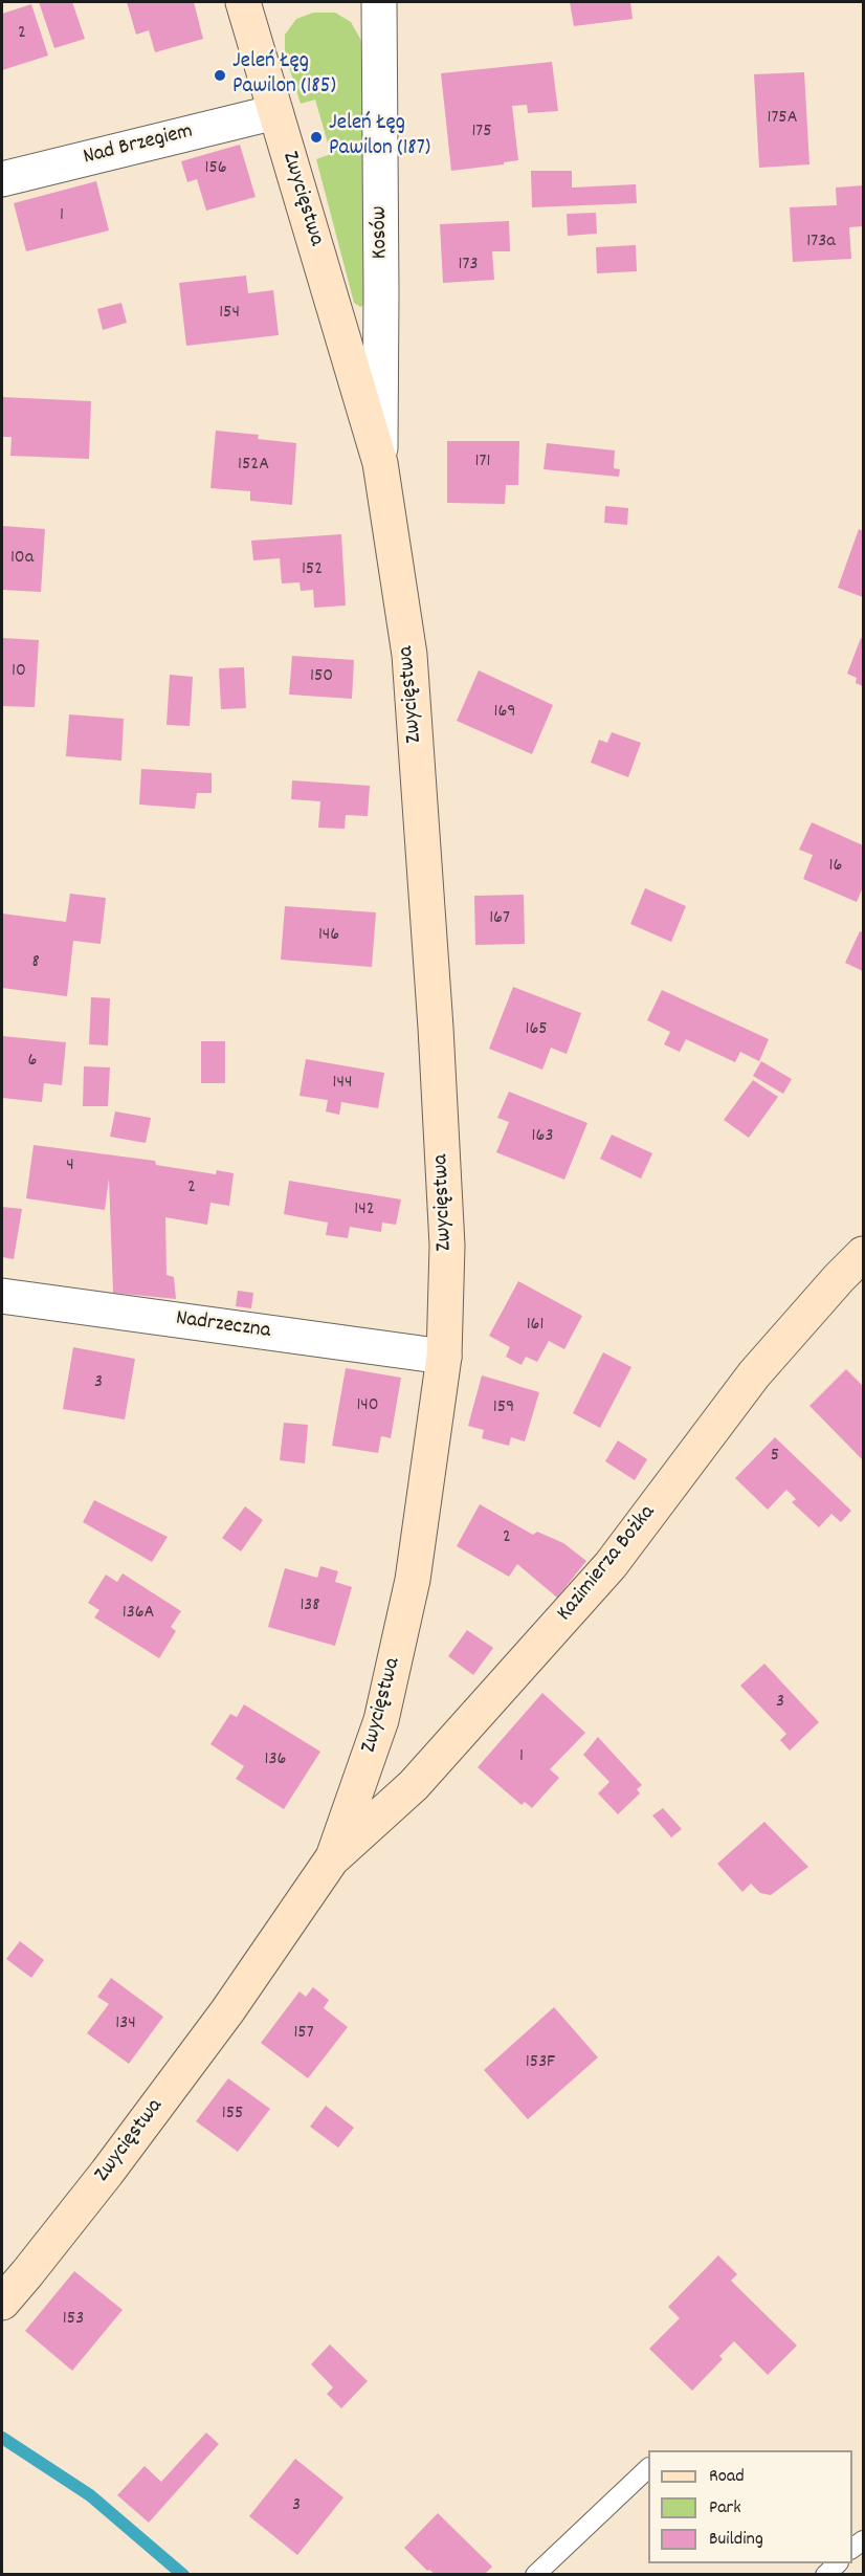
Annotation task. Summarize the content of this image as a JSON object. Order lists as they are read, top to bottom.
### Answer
{
  "streets": {
    "street": [
      "Nad Brzegiem",
      "Zwycięstwa",
      "Kosów",
      "Nadrzeczna",
      "Kazimierza Bożka"
    ]
  },
  "crossings": [
    ["Nad Brzegiem", "Zwycięstwa"],
    ["Zwycięstwa", "Kosów"],
    ["Zwycięstwa", "Nadrzeczna"],
    ["Zwycięstwa", "Kazimierza Bożka"]
  ],
  "places": ["Jeleń Łęg Pawilon (185)", "Jeleń Łęg Pawilon (187)"],
  "house_numbers": [
    "2",
    "175A",
    "175",
    "156",
    "1",
    "173a",
    "173",
    "154",
    "171",
    "152A",
    "10a",
    "152",
    "10",
    "150",
    "169",
    "16",
    "167",
    "146",
    "8",
    "165",
    "6",
    "144",
    "163",
    "4",
    "2",
    "142",
    "161",
    "3",
    "140",
    "159",
    "5",
    "2",
    "138",
    "136A",
    "3",
    "1",
    "136",
    "134",
    "157",
    "153F",
    "155",
    "153",
    "3"
  ],
  "legend": ["Road", "Park", "Building"]
}
